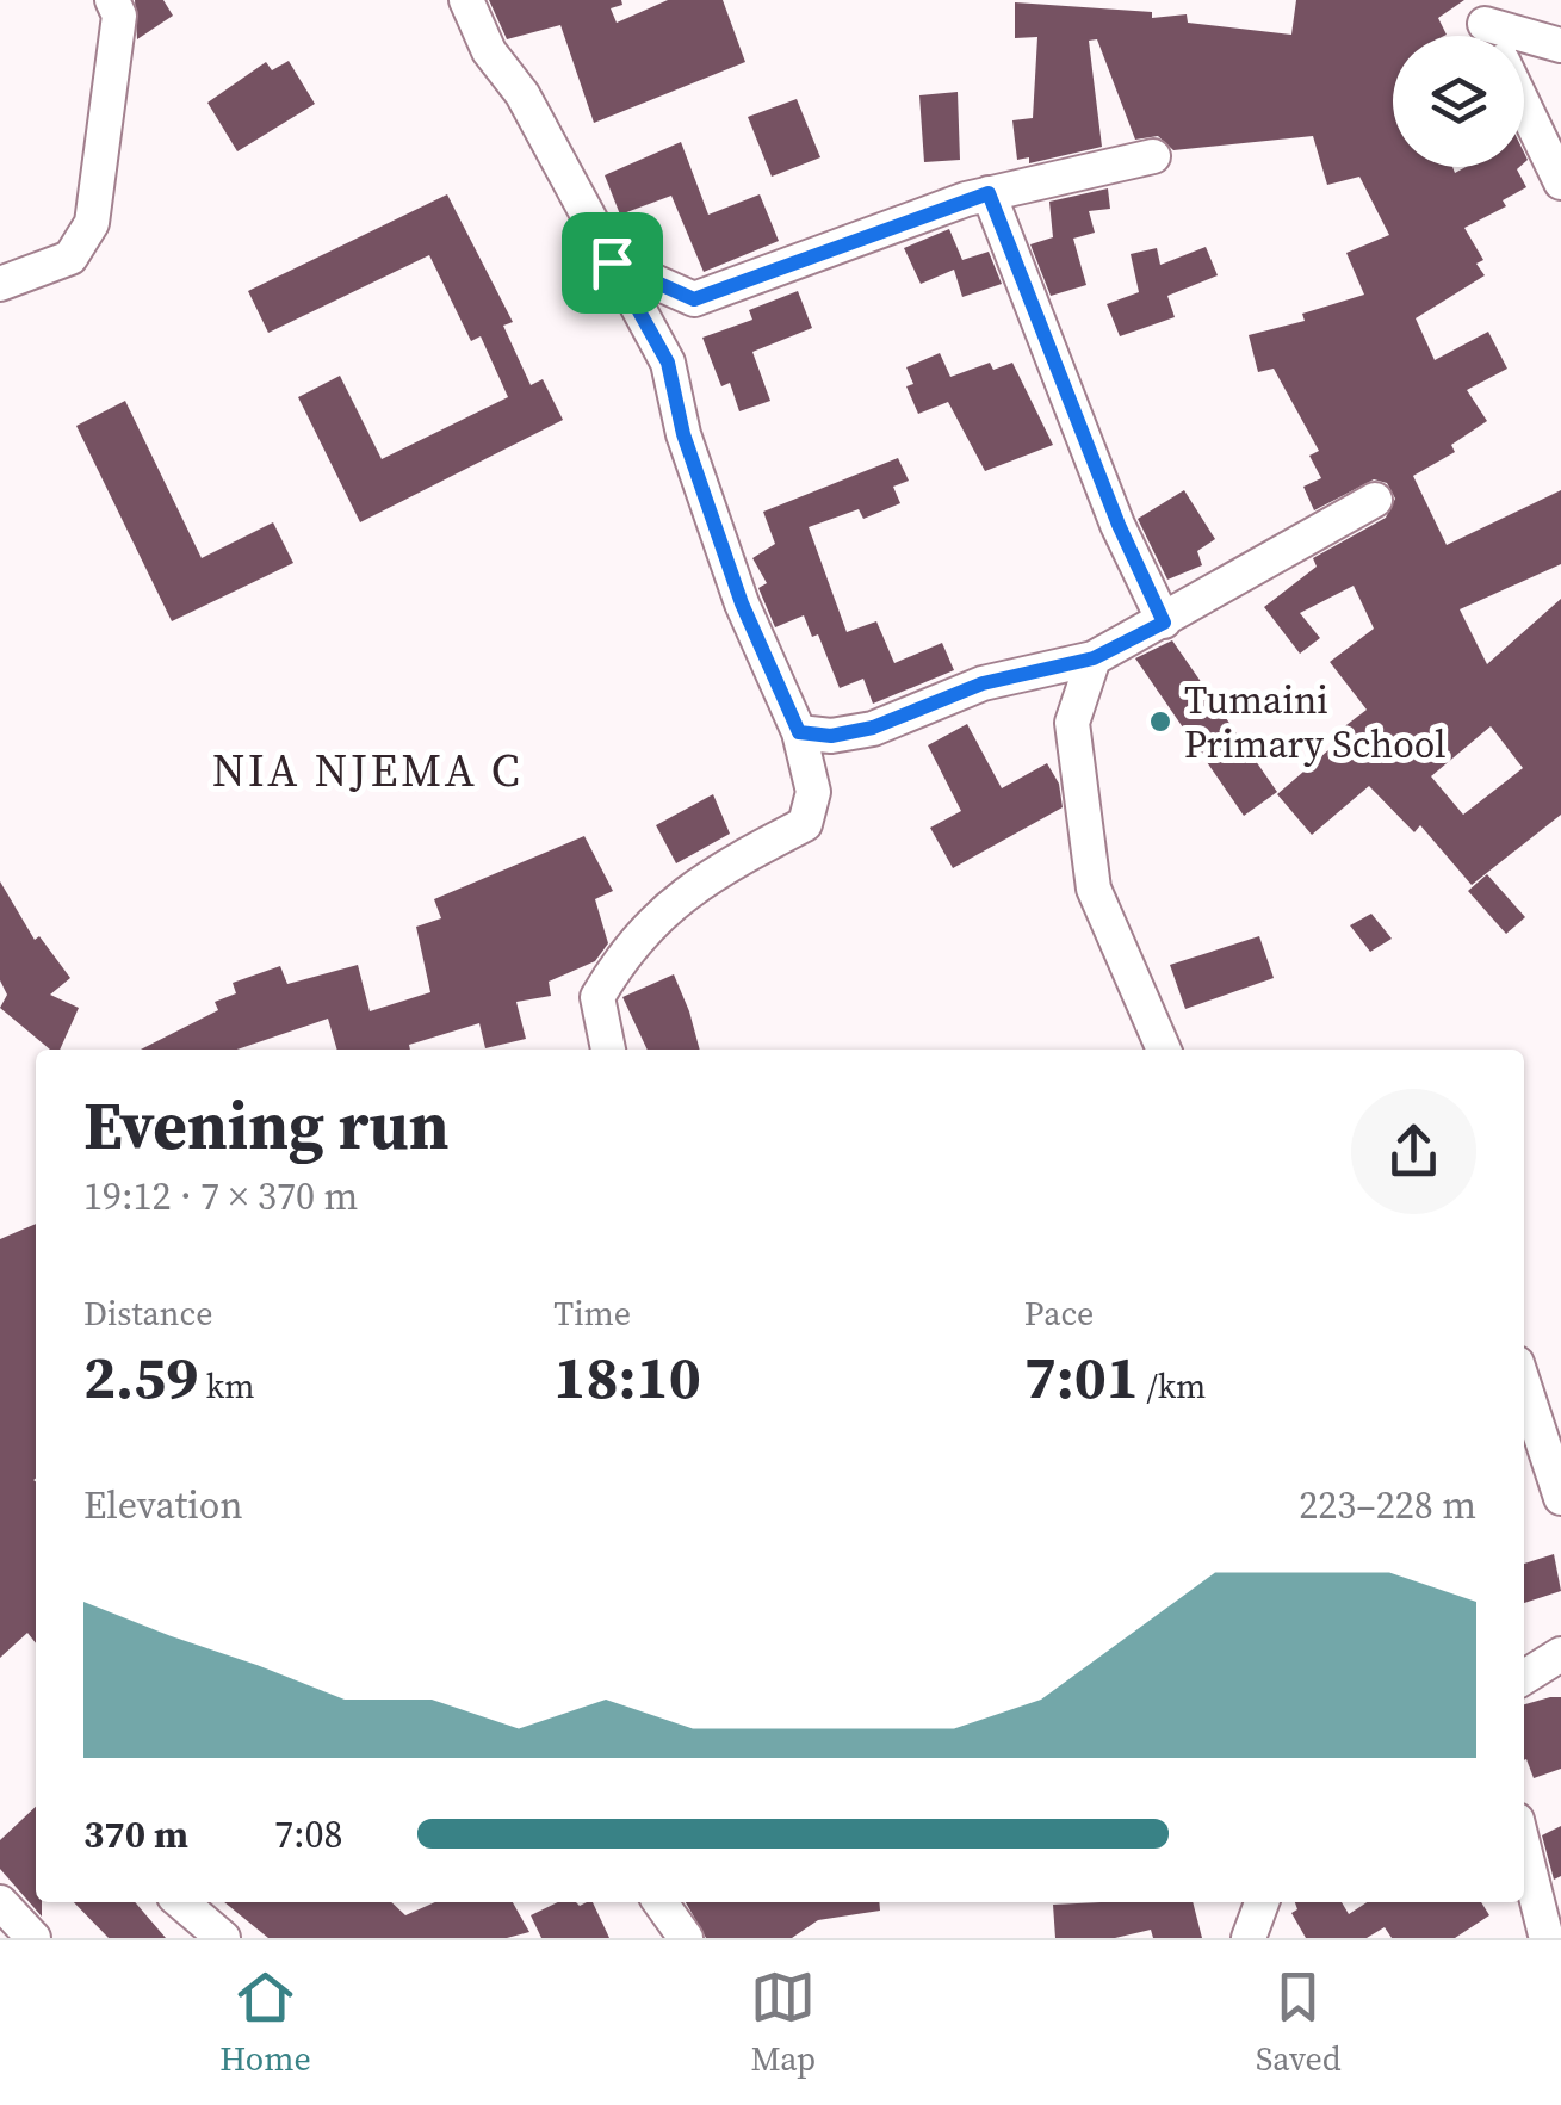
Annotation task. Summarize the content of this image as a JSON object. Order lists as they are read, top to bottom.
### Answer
{
  "districts": ["NIA NJEMA C"],
  "places": ["Tumaini Primary School"],
  "page": {
    "heading": ["Evening run", "19:12 · 7 × 370 m"],
    "stats": [
      ["Distance", "2.59 km"],
      ["Time", "18:10"],
      ["Pace", "7:01 /km"]
    ],
    "chart": ["Elevation", "223–228 m"],
    "list": [
      {
        "name": "370 m",
        "note": "7:08"
      }
    ],
    "tabs": ["Home", "Map", "Saved"]
  }
}
